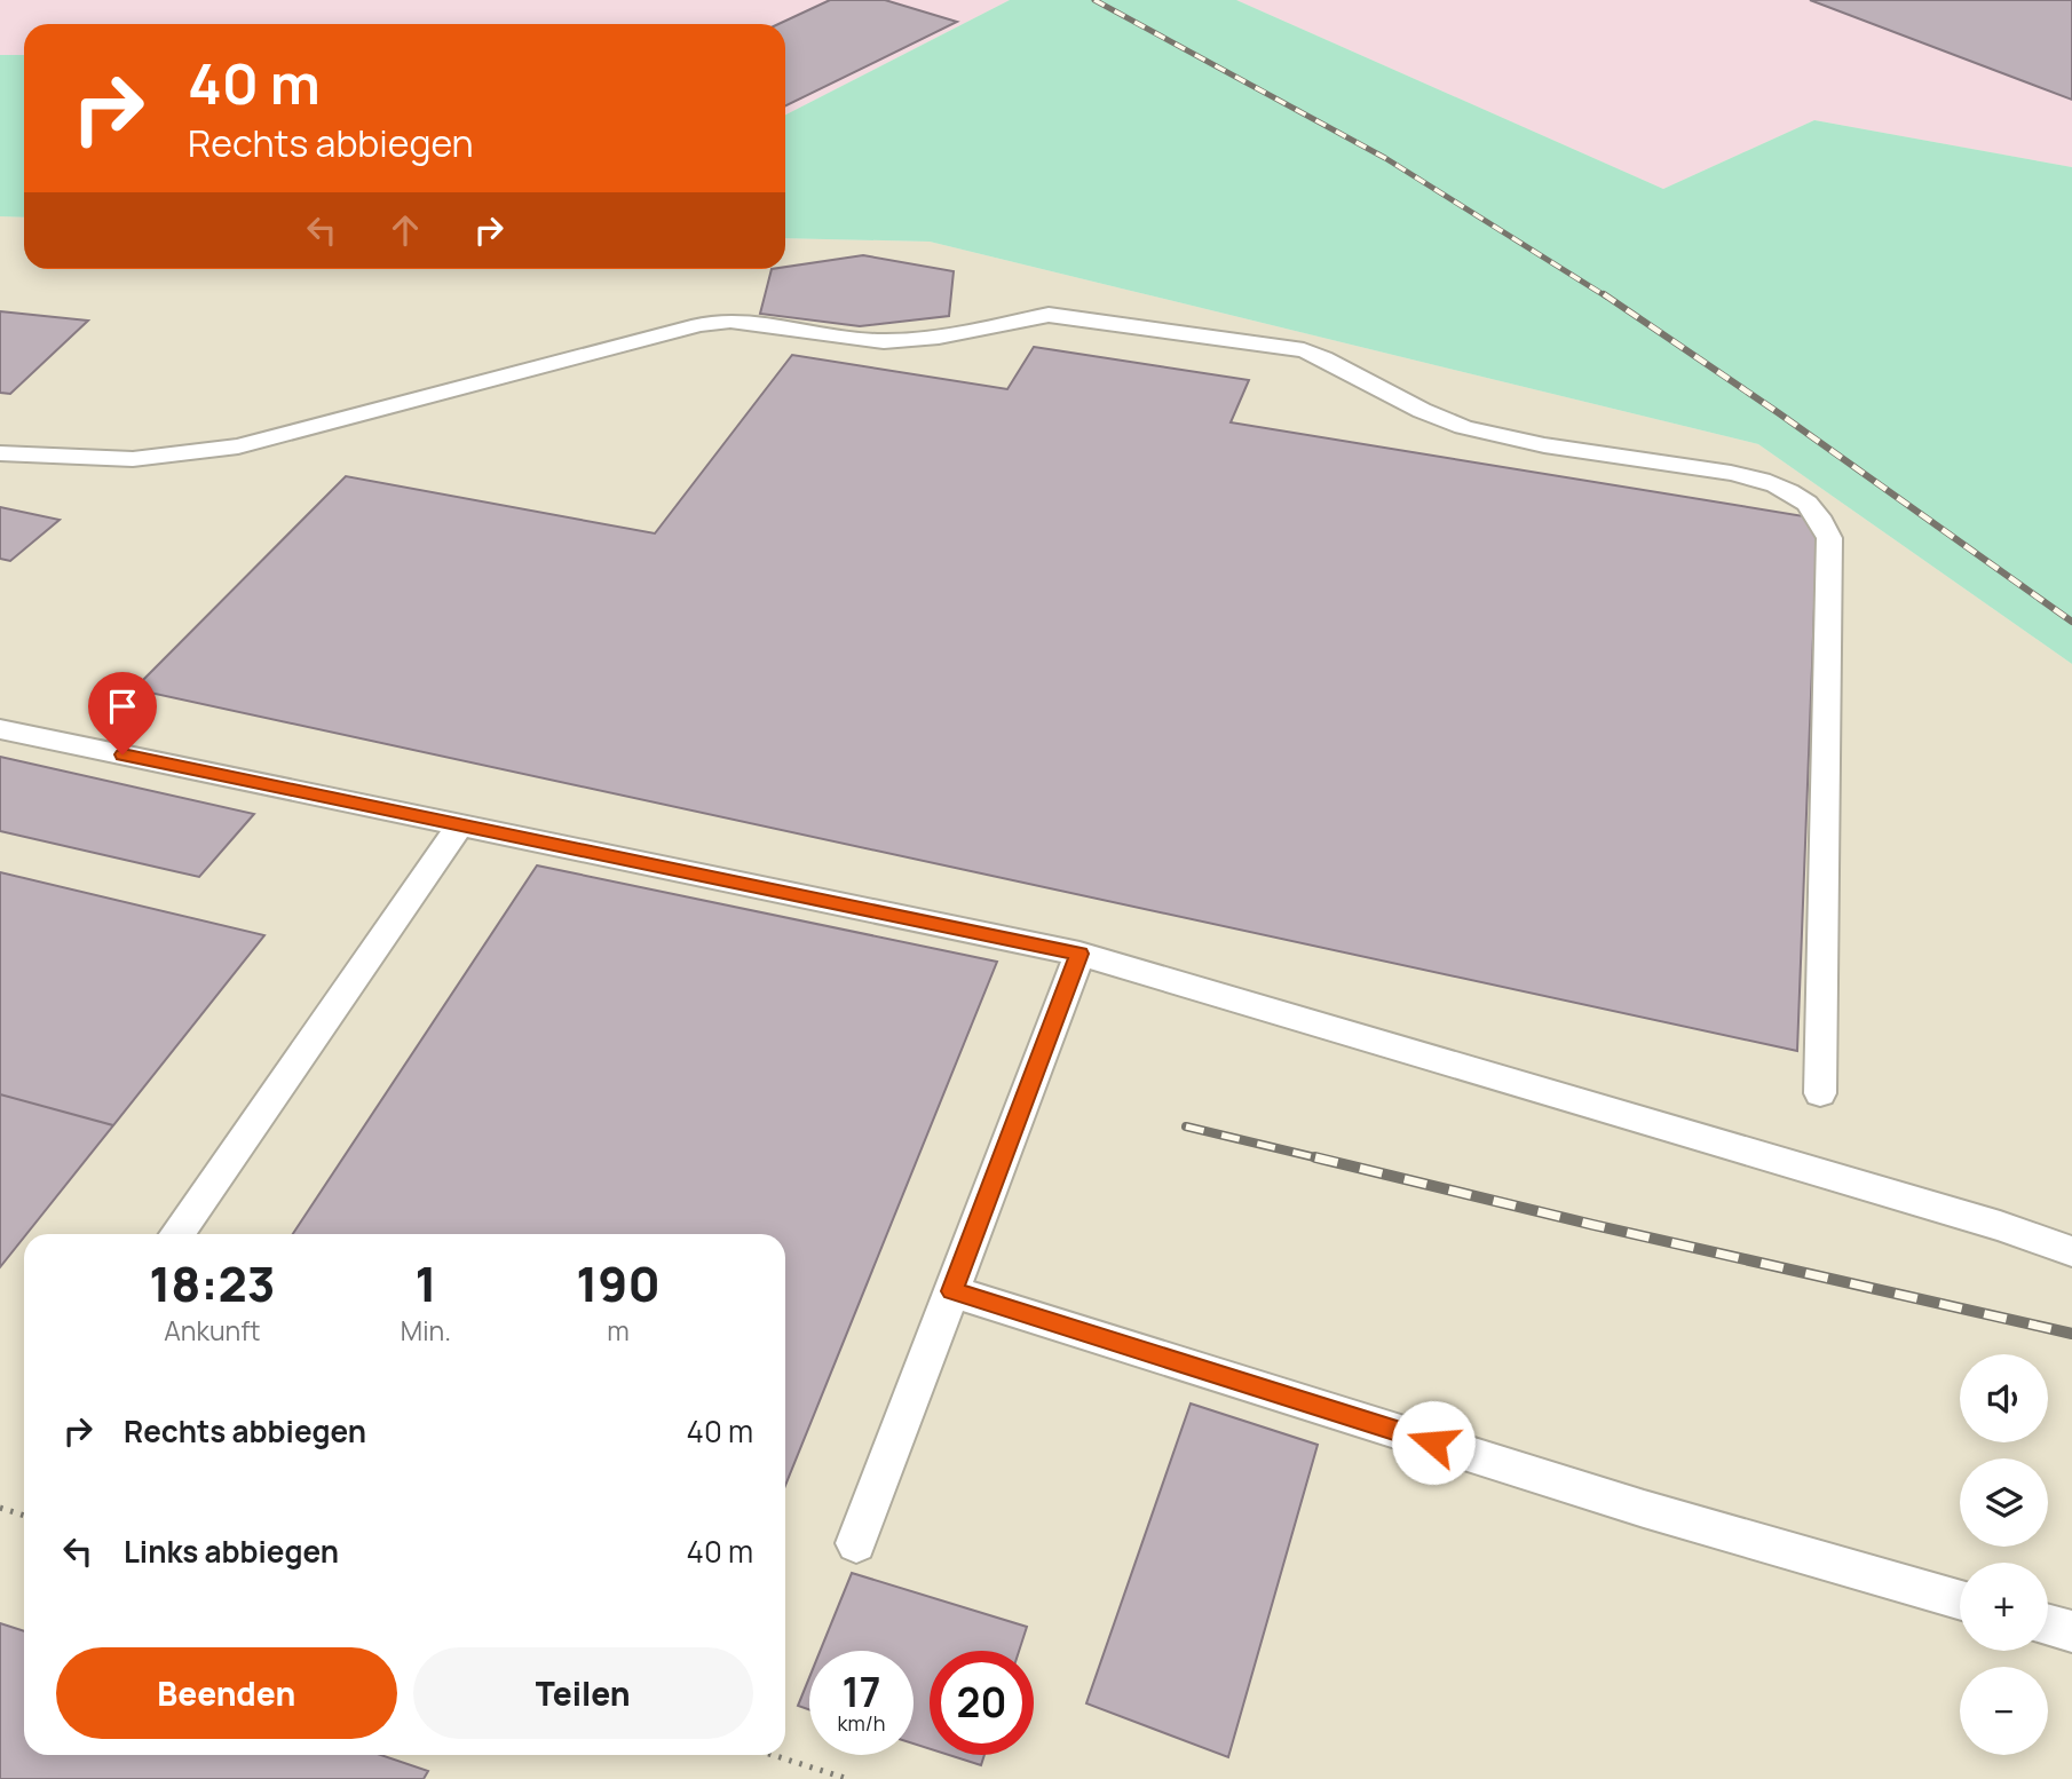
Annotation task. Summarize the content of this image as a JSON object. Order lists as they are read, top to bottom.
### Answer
{
  "page": {
    "turn": ["40 m", "Rechts abbiegen"],
    "eta": [
      "18:23",
      "Ankunft",
      "1",
      "Min.",
      "190",
      "m"
    ],
    "map_buttons": ["+", "−"],
    "list": [
      {
        "name": "Rechts abbiegen",
        "value": "40 m"
      },
      {
        "name": "Links abbiegen",
        "value": "40 m"
      }
    ],
    "buttons": ["Beenden", "Teilen"],
    "speed": "17 km/h",
    "limit": "20"
  }
}
